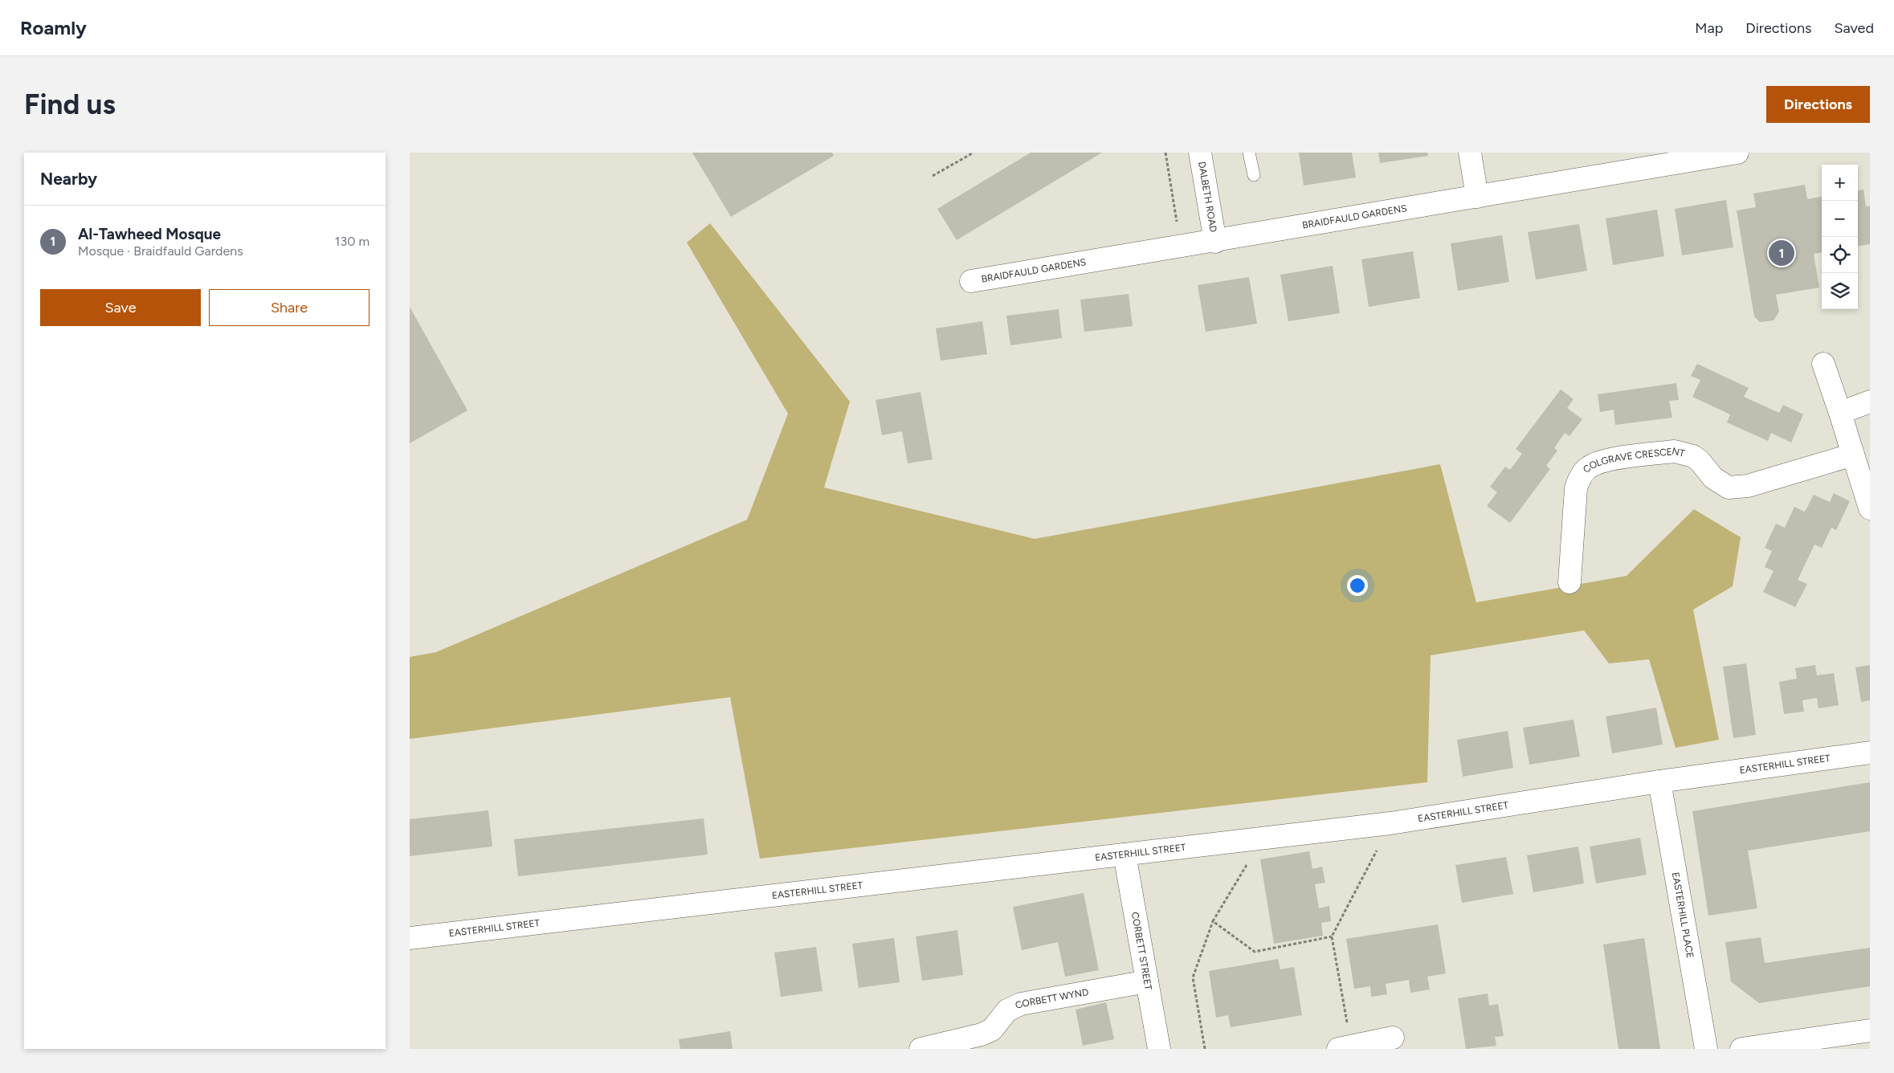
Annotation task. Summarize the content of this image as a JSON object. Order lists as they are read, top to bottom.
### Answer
{
  "streets": {
    "street": [
      "DALBETH ROAD",
      "BRAIDFAULD GARDENS",
      "COLGRAVE CRESCENT",
      "EASTERHILL STREET",
      "EASTERHILL PLACE",
      "CORBETT STREET",
      "CORBETT WYND"
    ]
  },
  "crossings": [
    ["DALBETH ROAD", "BRAIDFAULD GARDENS"],
    ["EASTERHILL STREET", "EASTERHILL PLACE"],
    ["EASTERHILL STREET", "CORBETT STREET"],
    ["CORBETT STREET", "CORBETT WYND"]
  ],
  "page": {
    "header": "Roamly",
    "nav": ["Map", "Directions", "Saved"],
    "buttons": [
      "Directions",
      ["Save", "Share"]
    ],
    "title": "Find us",
    "heading": "Nearby",
    "map_buttons": ["+", "−"],
    "list": [
      {
        "mark": "1",
        "name": "Al-Tawheed Mosque",
        "note": "Mosque · Braidfauld Gardens",
        "value": "130 m"
      }
    ],
    "pins": "1"
  }
}
